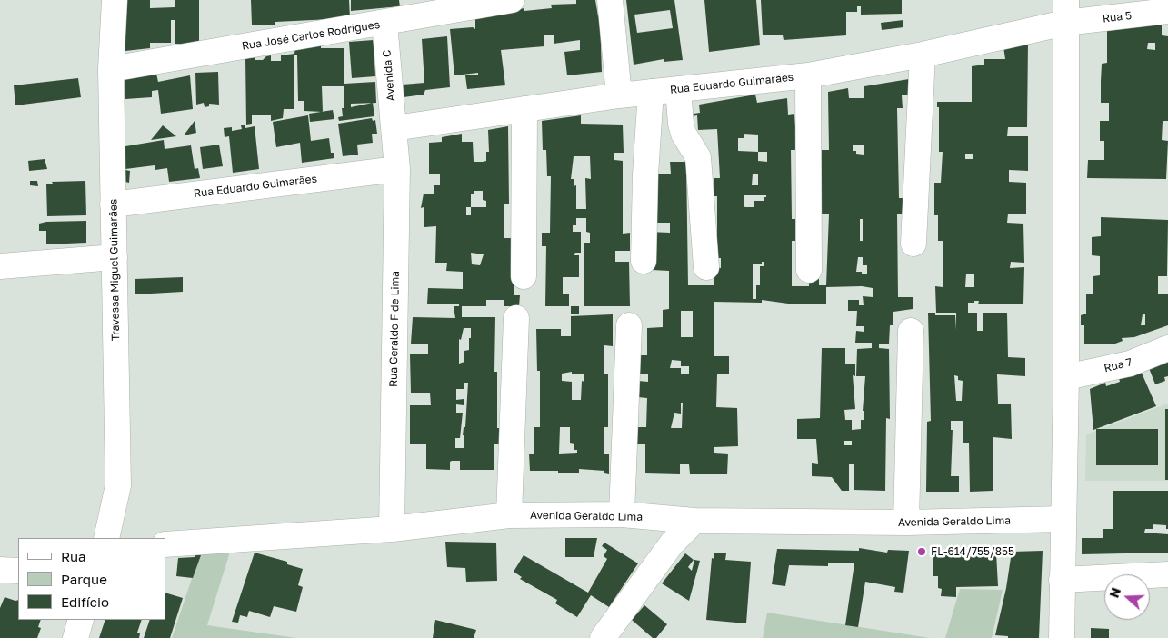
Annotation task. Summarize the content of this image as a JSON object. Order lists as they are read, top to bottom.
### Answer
{
  "streets": {
    "street": [
      "Rua 5",
      "Rua José Carlos Rodrigues",
      "Avenida C",
      "Rua Eduardo Guimarães",
      "Travessa Miguel Guimarães",
      "Rua Geraldo F de Lima",
      "Rua 7",
      "Avenida Geraldo Lima"
    ]
  },
  "crossings": [
    ["Rua 5", "Rua Eduardo Guimarães"],
    ["Rua José Carlos Rodrigues", "Avenida C"],
    ["Rua José Carlos Rodrigues", "Travessa Miguel Guimarães"],
    ["Avenida C", "Rua Eduardo Guimarães"],
    ["Avenida C", "Rua Geraldo F de Lima"],
    ["Rua Eduardo Guimarães", "Travessa Miguel Guimarães"],
    ["Rua Eduardo Guimarães", "Rua Geraldo F de Lima"],
    ["Rua Geraldo F de Lima", "Avenida Geraldo Lima"]
  ],
  "places": ["FL-614/755/855"],
  "legend": ["Rua", "Parque", "Edifício"],
  "north": "left"
}
